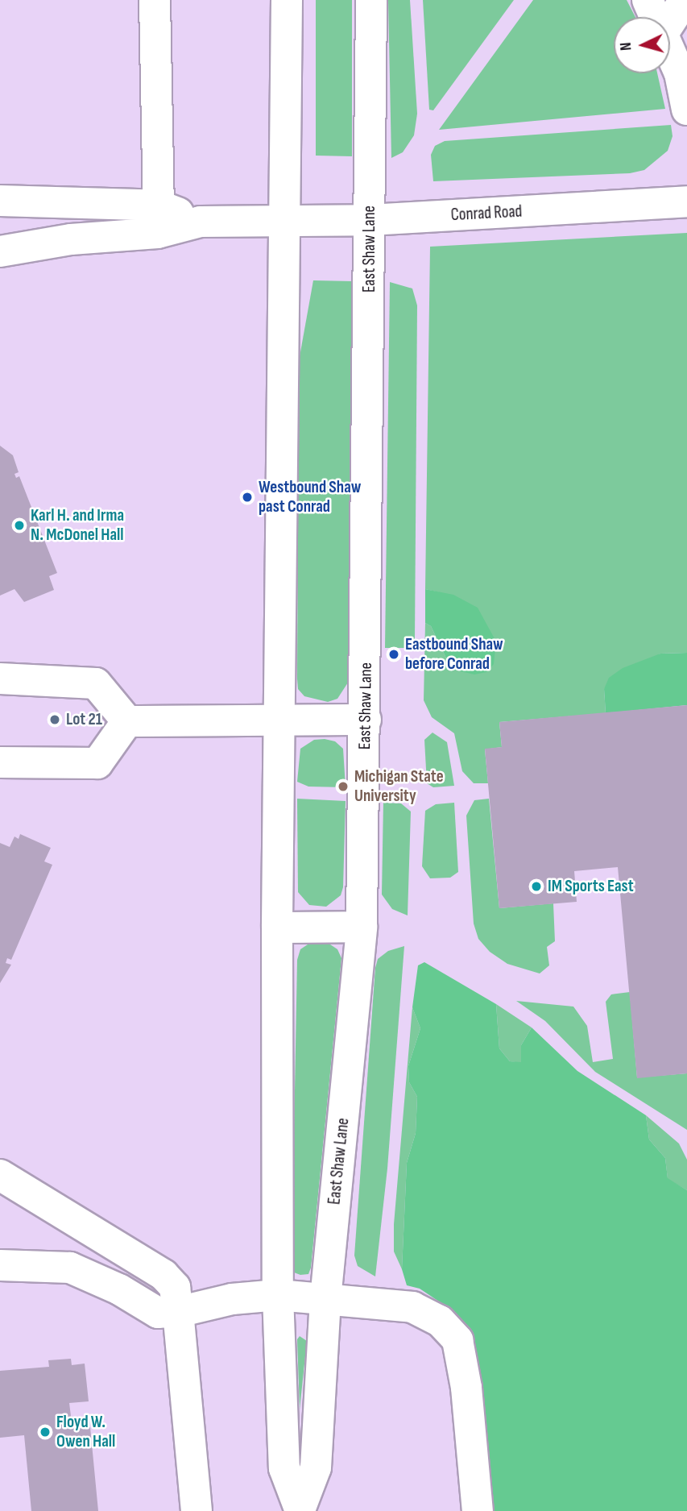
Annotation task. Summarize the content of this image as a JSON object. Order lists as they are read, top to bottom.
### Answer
{
  "streets": {
    "street": ["Conrad Road", "East Shaw Lane"]
  },
  "crossings": [
    ["Conrad Road", "East Shaw Lane"]
  ],
  "places": [
    "Westbound Shaw past Conrad",
    "Karl H. and Irma N. McDonel Hall",
    "Eastbound Shaw before Conrad",
    "Lot 21",
    "Michigan State University",
    "IM Sports East",
    "Floyd W. Owen Hall"
  ],
  "north": "left"
}
